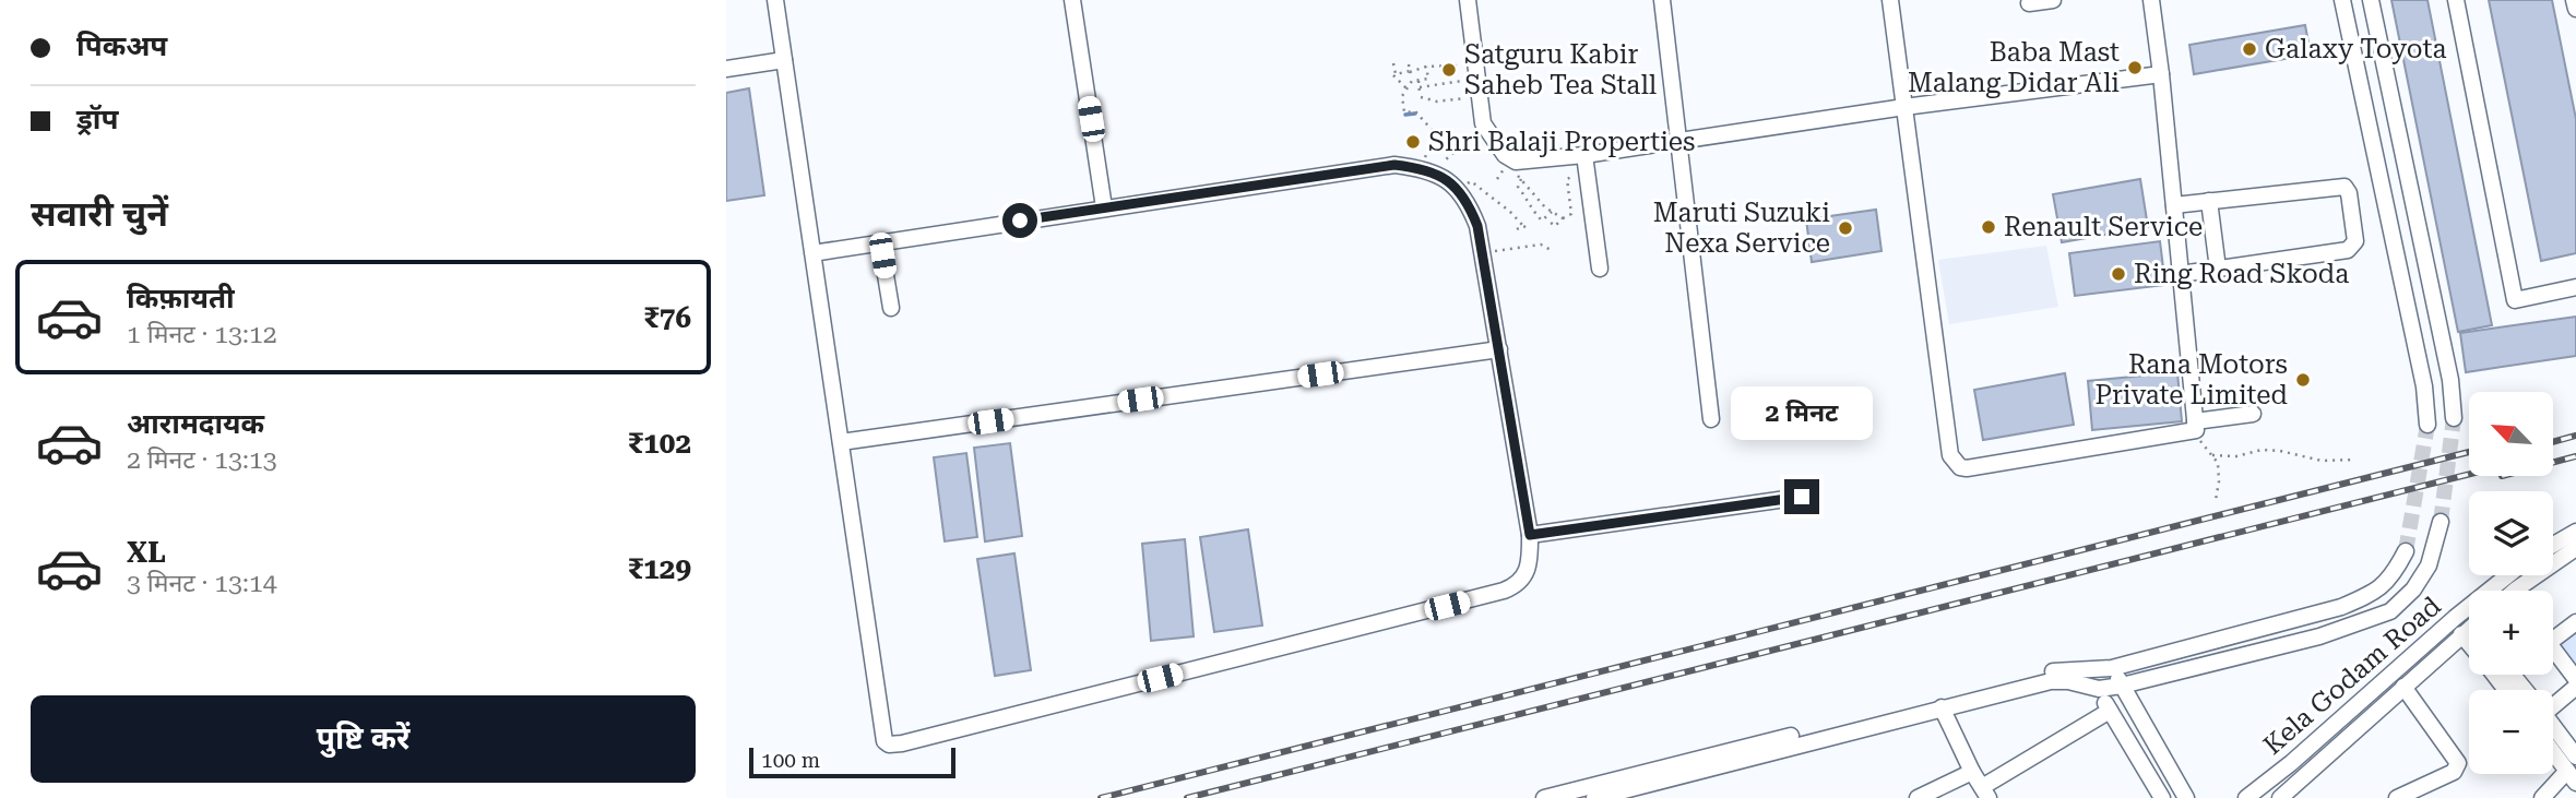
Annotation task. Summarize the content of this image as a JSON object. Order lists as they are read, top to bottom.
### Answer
{
  "streets": {
    "street": ["Kela Godam Road"]
  },
  "places": [
    "Galaxy Toyota",
    "Baba Mast Malang Didar Ali",
    "Satguru Kabir Saheb Tea Stall",
    "Shri Balaji Properties",
    "Renault Service",
    "Maruti Suzuki Nexa Service",
    "Ring Road Skoda",
    "Rana Motors Private Limited"
  ],
  "scale_bar": "100 m",
  "north": "top left",
  "page": {
    "banner": ["पिकअप", "ड्रॉप"],
    "heading": "सवारी चुनें",
    "list": [
      {
        "name": "किफ़ायती",
        "note": "1 मिनट · 13:12",
        "value": "₹76"
      },
      {
        "name": "आरामदायक",
        "note": "2 मिनट · 13:13",
        "value": "₹102"
      },
      {
        "name": "XL",
        "note": "3 मिनट · 13:14",
        "value": "₹129"
      }
    ],
    "bubble": "2 मिनट",
    "map_buttons": ["+", "−"],
    "buttons": "पुष्टि करें",
    "scale": "100 m"
  }
}
